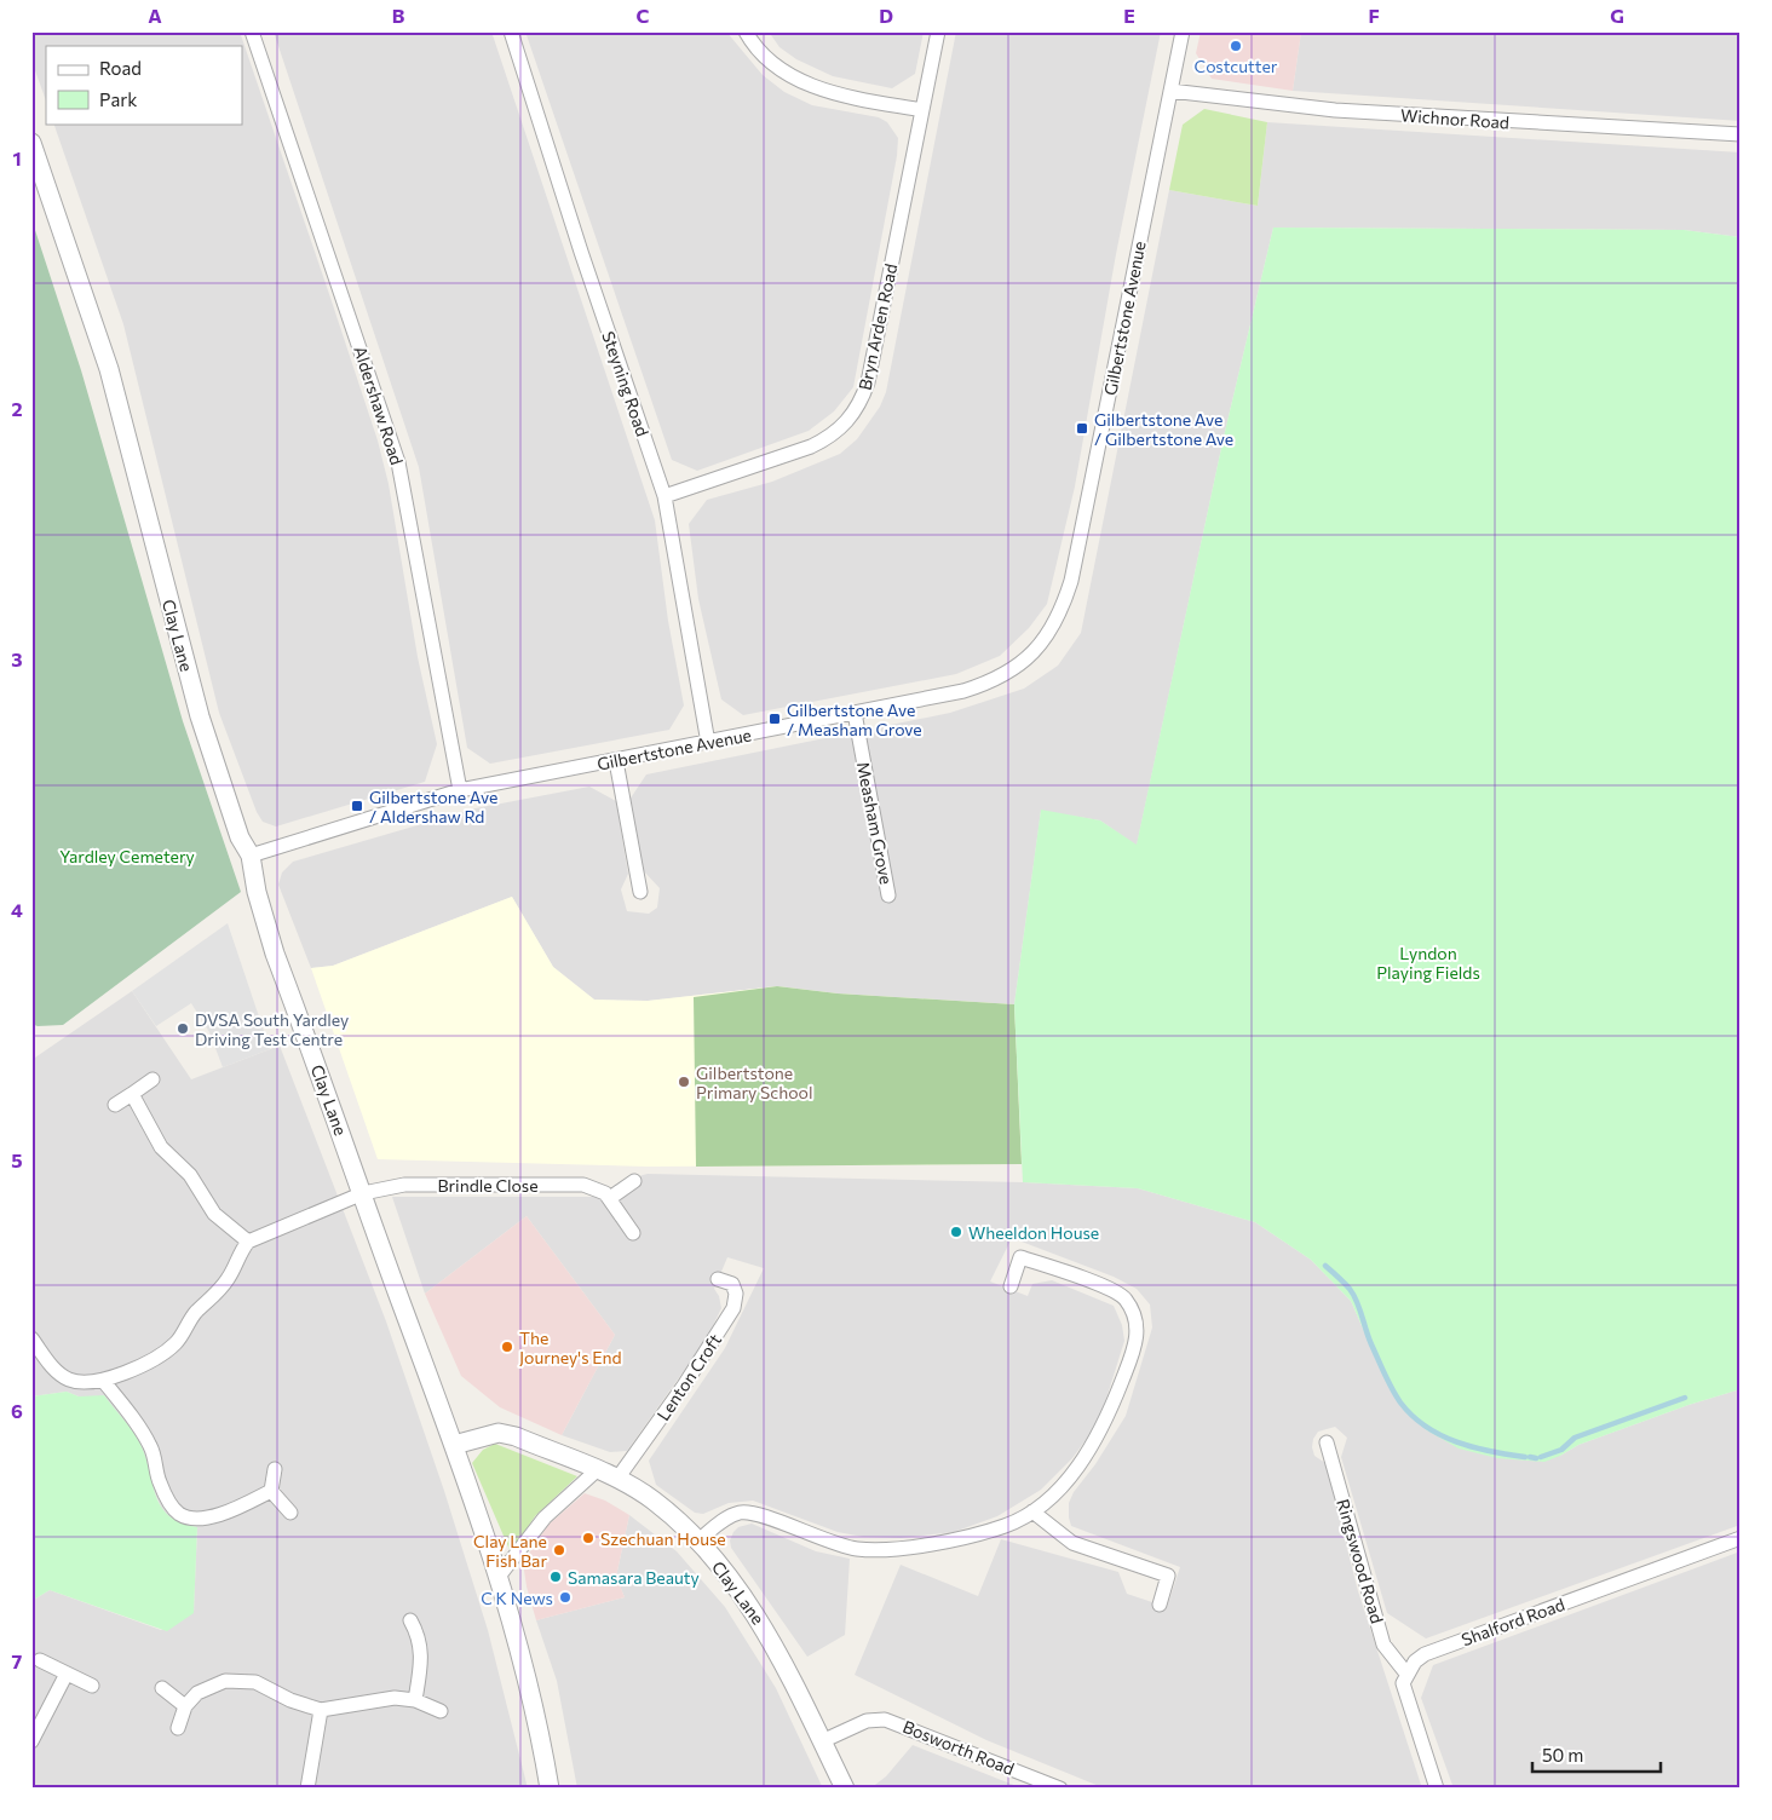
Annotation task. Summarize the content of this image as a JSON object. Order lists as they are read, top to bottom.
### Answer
{
  "streets": {
    "street": [
      "Wichnor Road",
      "Gilbertstone Avenue",
      "Bryn Arden Road",
      "Steyning Road",
      "Aldershaw Road",
      "Clay Lane",
      "Measham Grove",
      "Brindle Close",
      "Lenton Croft",
      "Ringswood Road",
      "Shalford Road",
      "Bosworth Road"
    ]
  },
  "crossings": [
    ["Wichnor Road", "Gilbertstone Avenue"],
    ["Gilbertstone Avenue", "Steyning Road"],
    ["Gilbertstone Avenue", "Aldershaw Road"],
    ["Gilbertstone Avenue", "Clay Lane"],
    ["Gilbertstone Avenue", "Measham Grove"],
    ["Bryn Arden Road", "Steyning Road"],
    ["Clay Lane", "Brindle Close"],
    ["Clay Lane", "Lenton Croft"],
    ["Clay Lane", "Bosworth Road"],
    ["Ringswood Road", "Shalford Road"]
  ],
  "parks": ["Yardley Cemetery", "Lyndon Playing Fields"],
  "places": {
    "other": [
      "Costcutter",
      "DVSA South Yardley Driving Test Centre",
      "Gilbertstone Primary School",
      "Wheeldon House",
      "The Journey's End",
      "Szechuan House",
      "Clay Lane Fish Bar",
      "Samasara Beauty",
      "C K News"
    ],
    "transit": ["Gilbertstone Ave / Gilbertstone Ave", "Gilbertstone Ave / Measham Grove", "Gilbertstone Ave / Aldershaw Rd"]
  },
  "legend": ["Road", "Park"],
  "scale_bar": "50 m",
  "grid": {
    "columns": [
      "A",
      "B",
      "C",
      "D",
      "E",
      "F",
      "G"
    ],
    "rows": [
      "1",
      "2",
      "3",
      "4",
      "5",
      "6",
      "7"
    ]
  }
}
